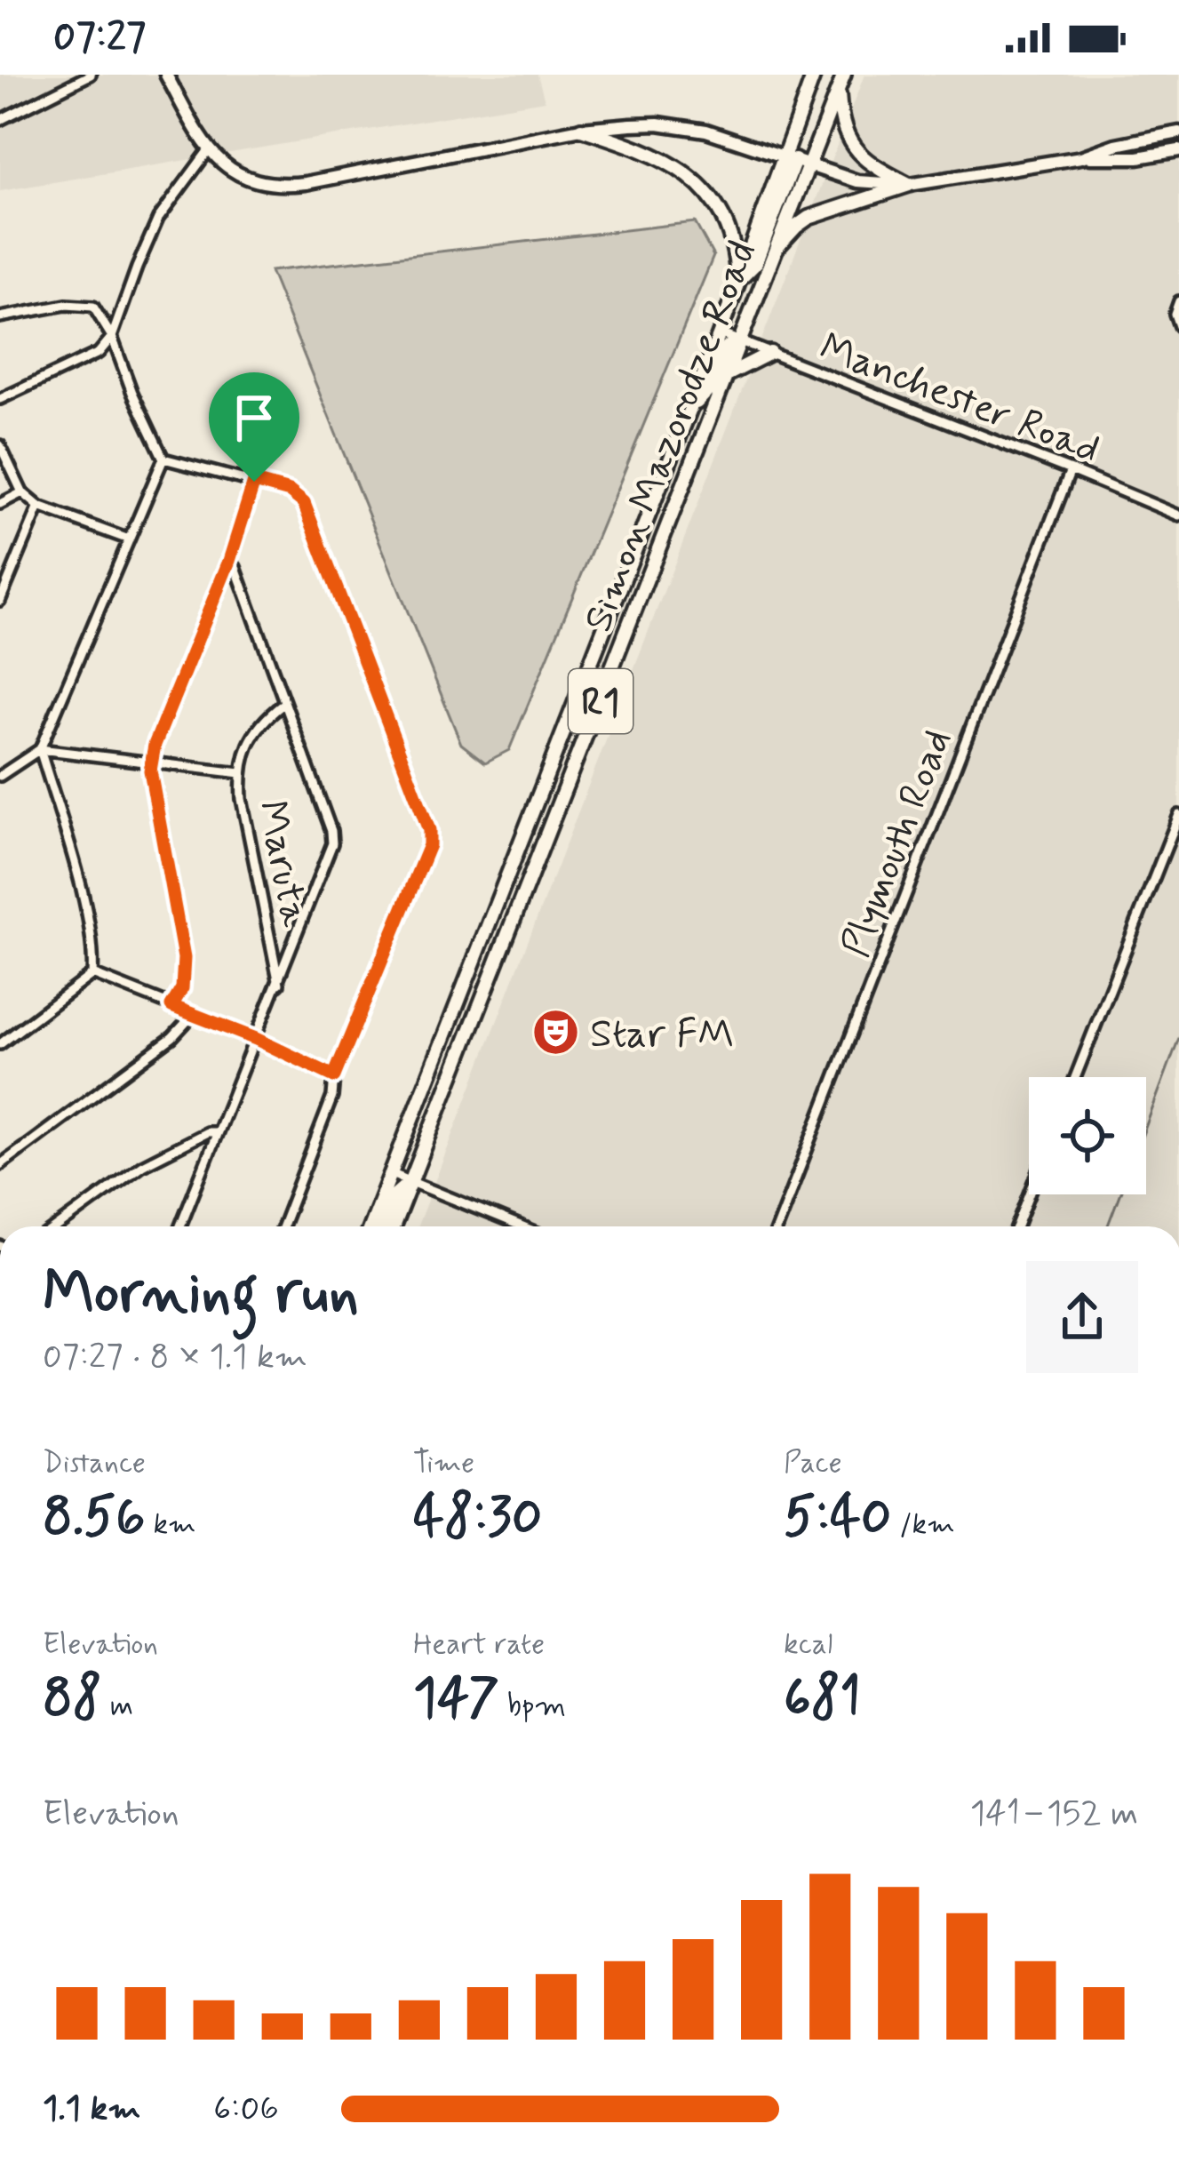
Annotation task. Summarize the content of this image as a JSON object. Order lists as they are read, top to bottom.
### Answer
{
  "streets": {
    "highway": ["Simon Mazorodze Road", "R1"],
    "street": ["Manchester Road", "Plymouth Road", "Maruta"]
  },
  "crossings": [
    ["Manchester Road", "Simon Mazorodze Road"],
    ["Manchester Road", "Plymouth Road"]
  ],
  "places": {
    "theatre": ["Star FM"]
  },
  "page": {
    "status": "07:27",
    "heading": ["Morning run", "07:27 · 8 × 1.1 km"],
    "stats": [
      ["Distance", "8.56 km"],
      ["Time", "48:30"],
      ["Pace", "5:40 /km"],
      ["Elevation", "88 m"],
      ["Heart rate", "147 bpm"],
      ["kcal", "681"]
    ],
    "chart": ["Elevation", "141–152 m"],
    "list": [
      {
        "name": "1.1 km",
        "note": "6:06"
      }
    ]
  }
}
